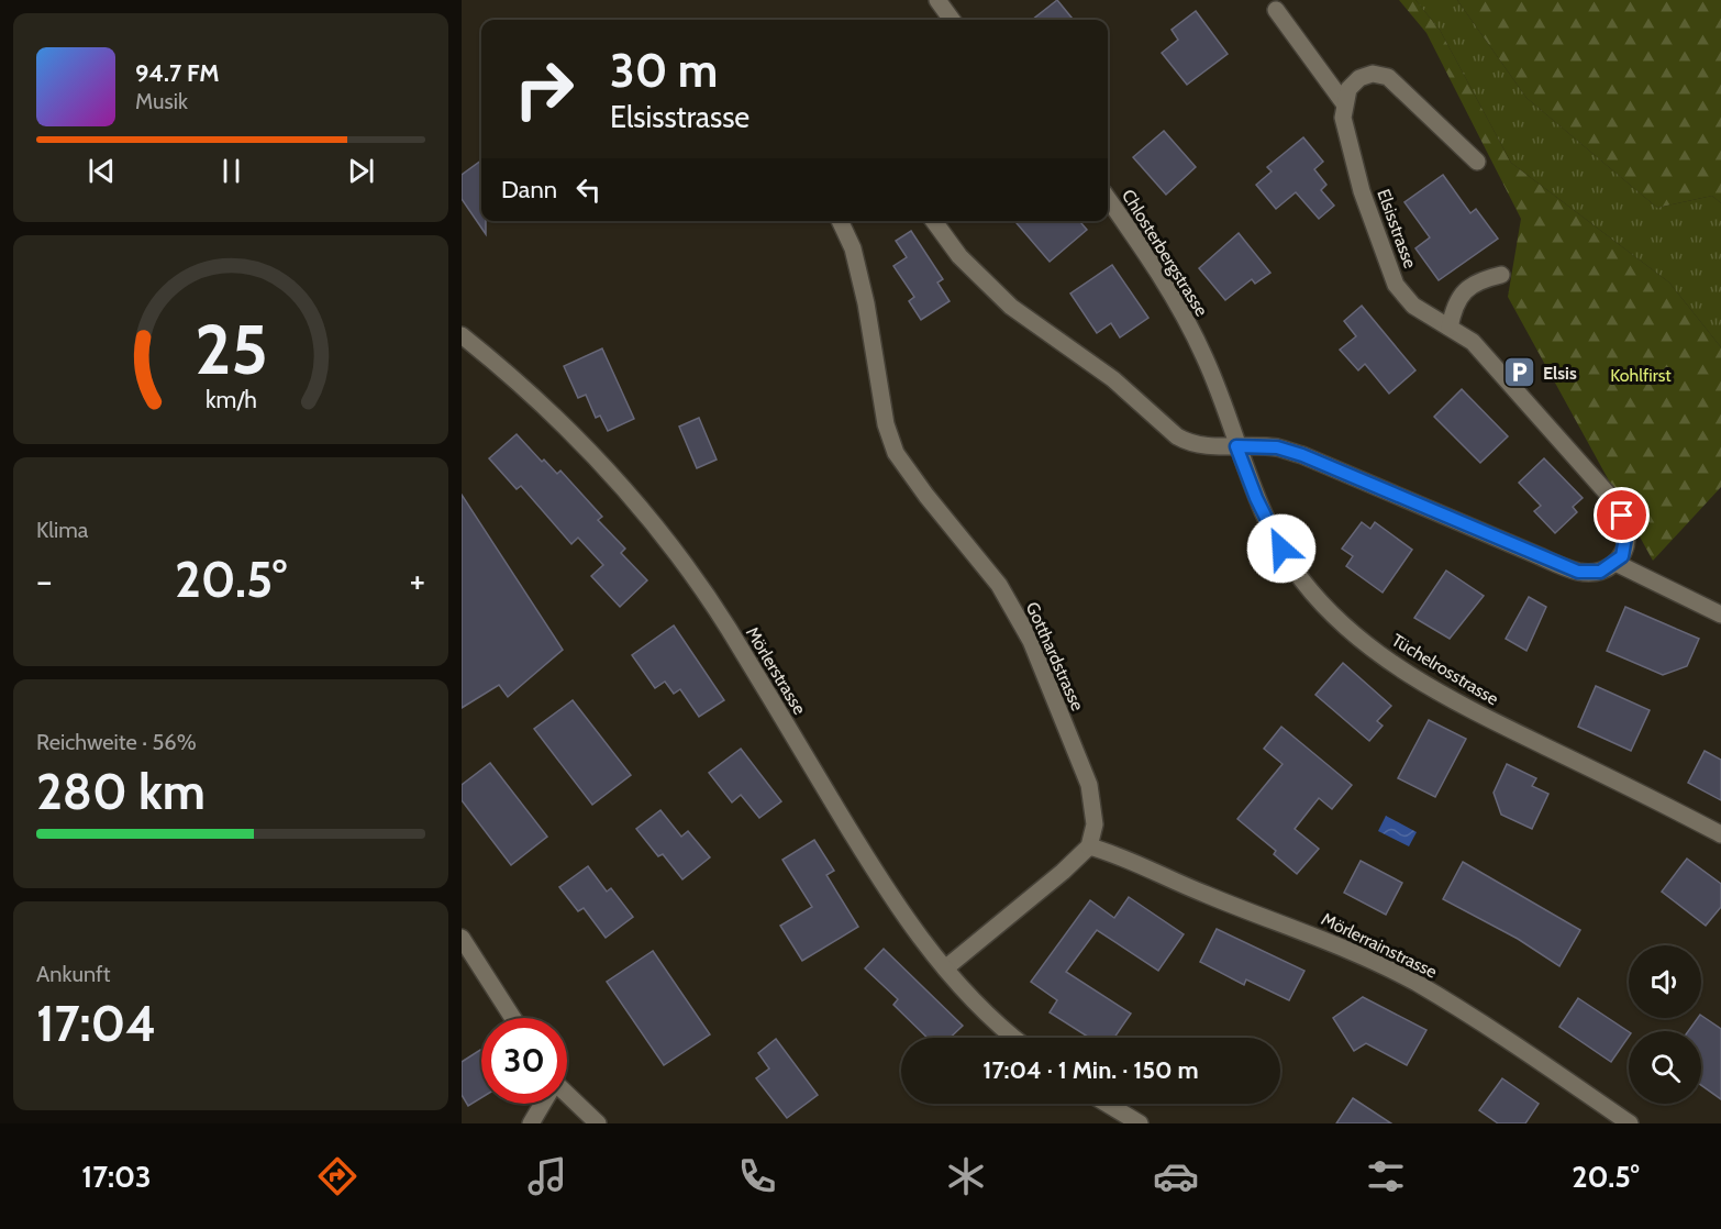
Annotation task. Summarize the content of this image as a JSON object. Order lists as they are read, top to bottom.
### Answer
{
  "streets": {
    "street": [
      "Elsisstrasse",
      "Chlosterbergstrasse",
      "Gotthardstrasse",
      "Tüchelrosstrasse",
      "Mörlerstrasse",
      "Mörlerrainstrasse"
    ]
  },
  "crossings": [
    ["Chlosterbergstrasse", "Tüchelrosstrasse"],
    ["Gotthardstrasse", "Mörlerrainstrasse"]
  ],
  "parks": ["Kohlfirst"],
  "places": {
    "parking": ["Elsis"]
  },
  "page": {
    "turn": ["30 m", "Elsisstrasse"],
    "song": ["94.7 FM", "Musik"],
    "then": "Dann",
    "tile": [
      "Klima",
      ["Reichweite · 56%", "280 km"],
      ["Ankunft", "17:04"]
    ],
    "heat": ["−", "20.5°", "+"],
    "limit": "30",
    "trip": "17:04 · 1 Min. · 150 m",
    "tabs": ["17:03", "20.5°"],
    "gauge": ["25", "km/h"]
  }
}
